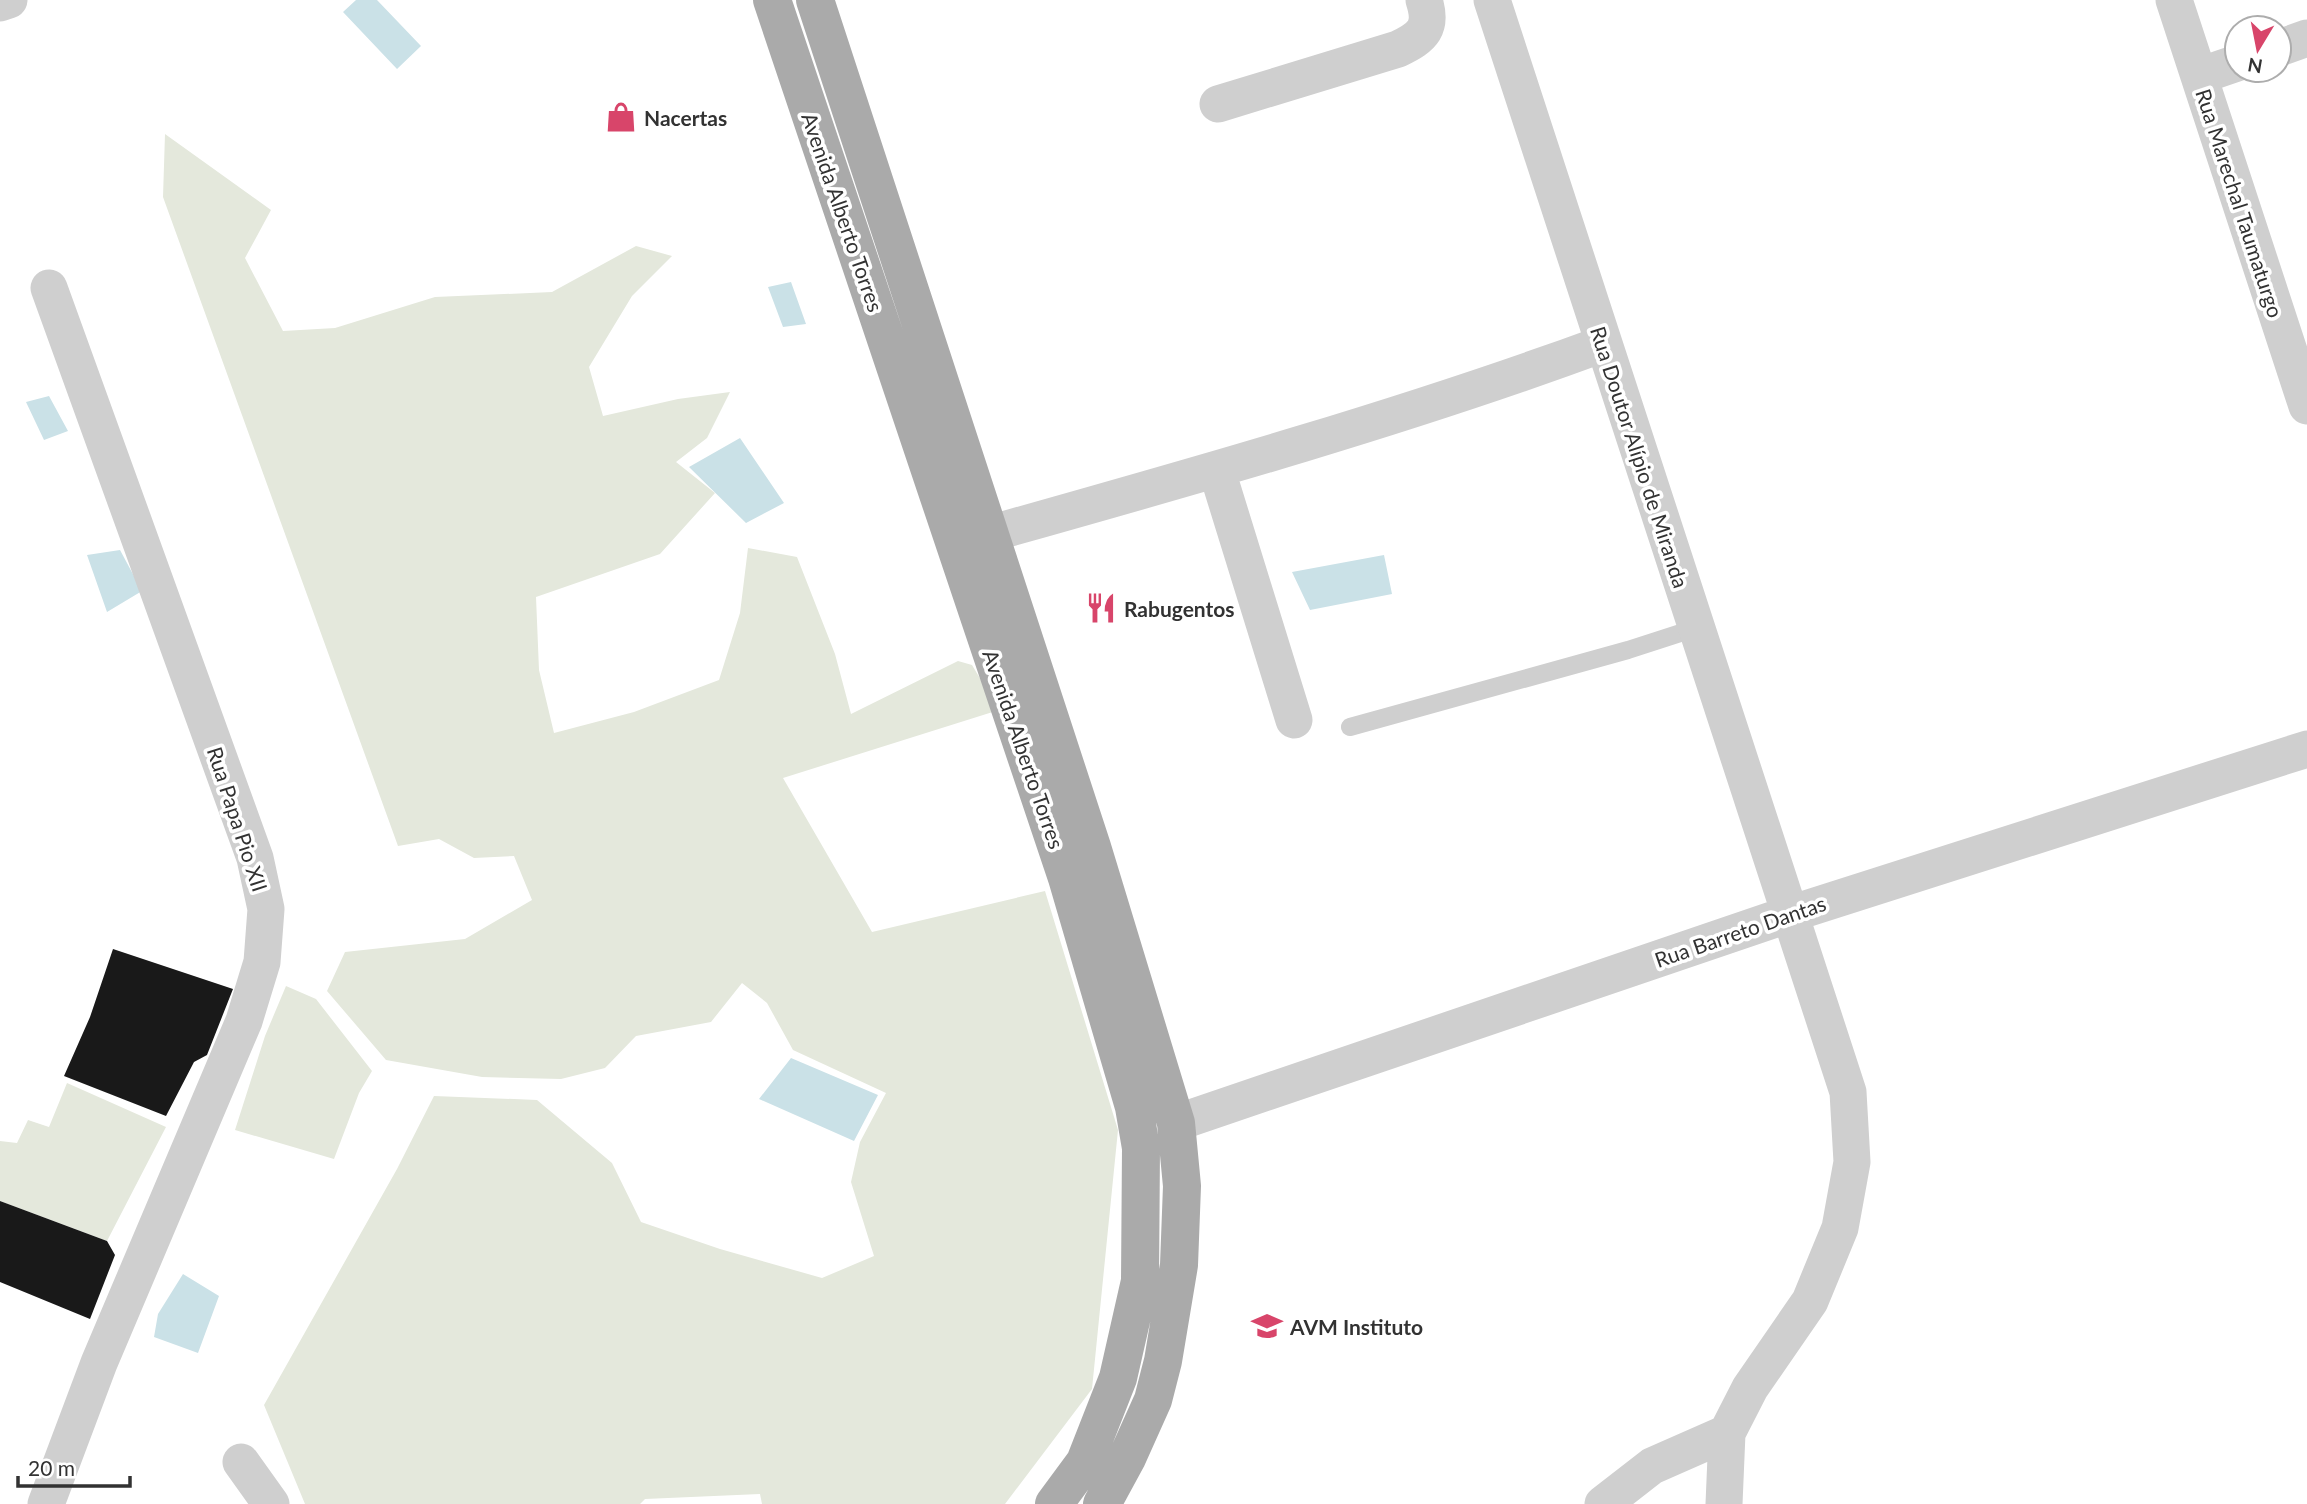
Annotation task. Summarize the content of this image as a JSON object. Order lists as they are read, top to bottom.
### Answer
{
  "streets": {
    "main road": ["Avenida Alberto Torres"],
    "street": [
      "Rua Marechal Taumaturgo",
      "Rua Doutor Alípio de Miranda",
      "Rua Papa Pio XII",
      "Rua Barreto Dantas"
    ]
  },
  "crossings": [
    ["Avenida Alberto Torres", "Rua Barreto Dantas"],
    ["Rua Doutor Alípio de Miranda", "Rua Barreto Dantas"]
  ],
  "places": {
    "shop": ["Nacertas"],
    "restaurant": ["Rabugentos"],
    "school or university": ["AVM Instituto"]
  },
  "scale_bar": "20 m",
  "north": "bottom"
}
